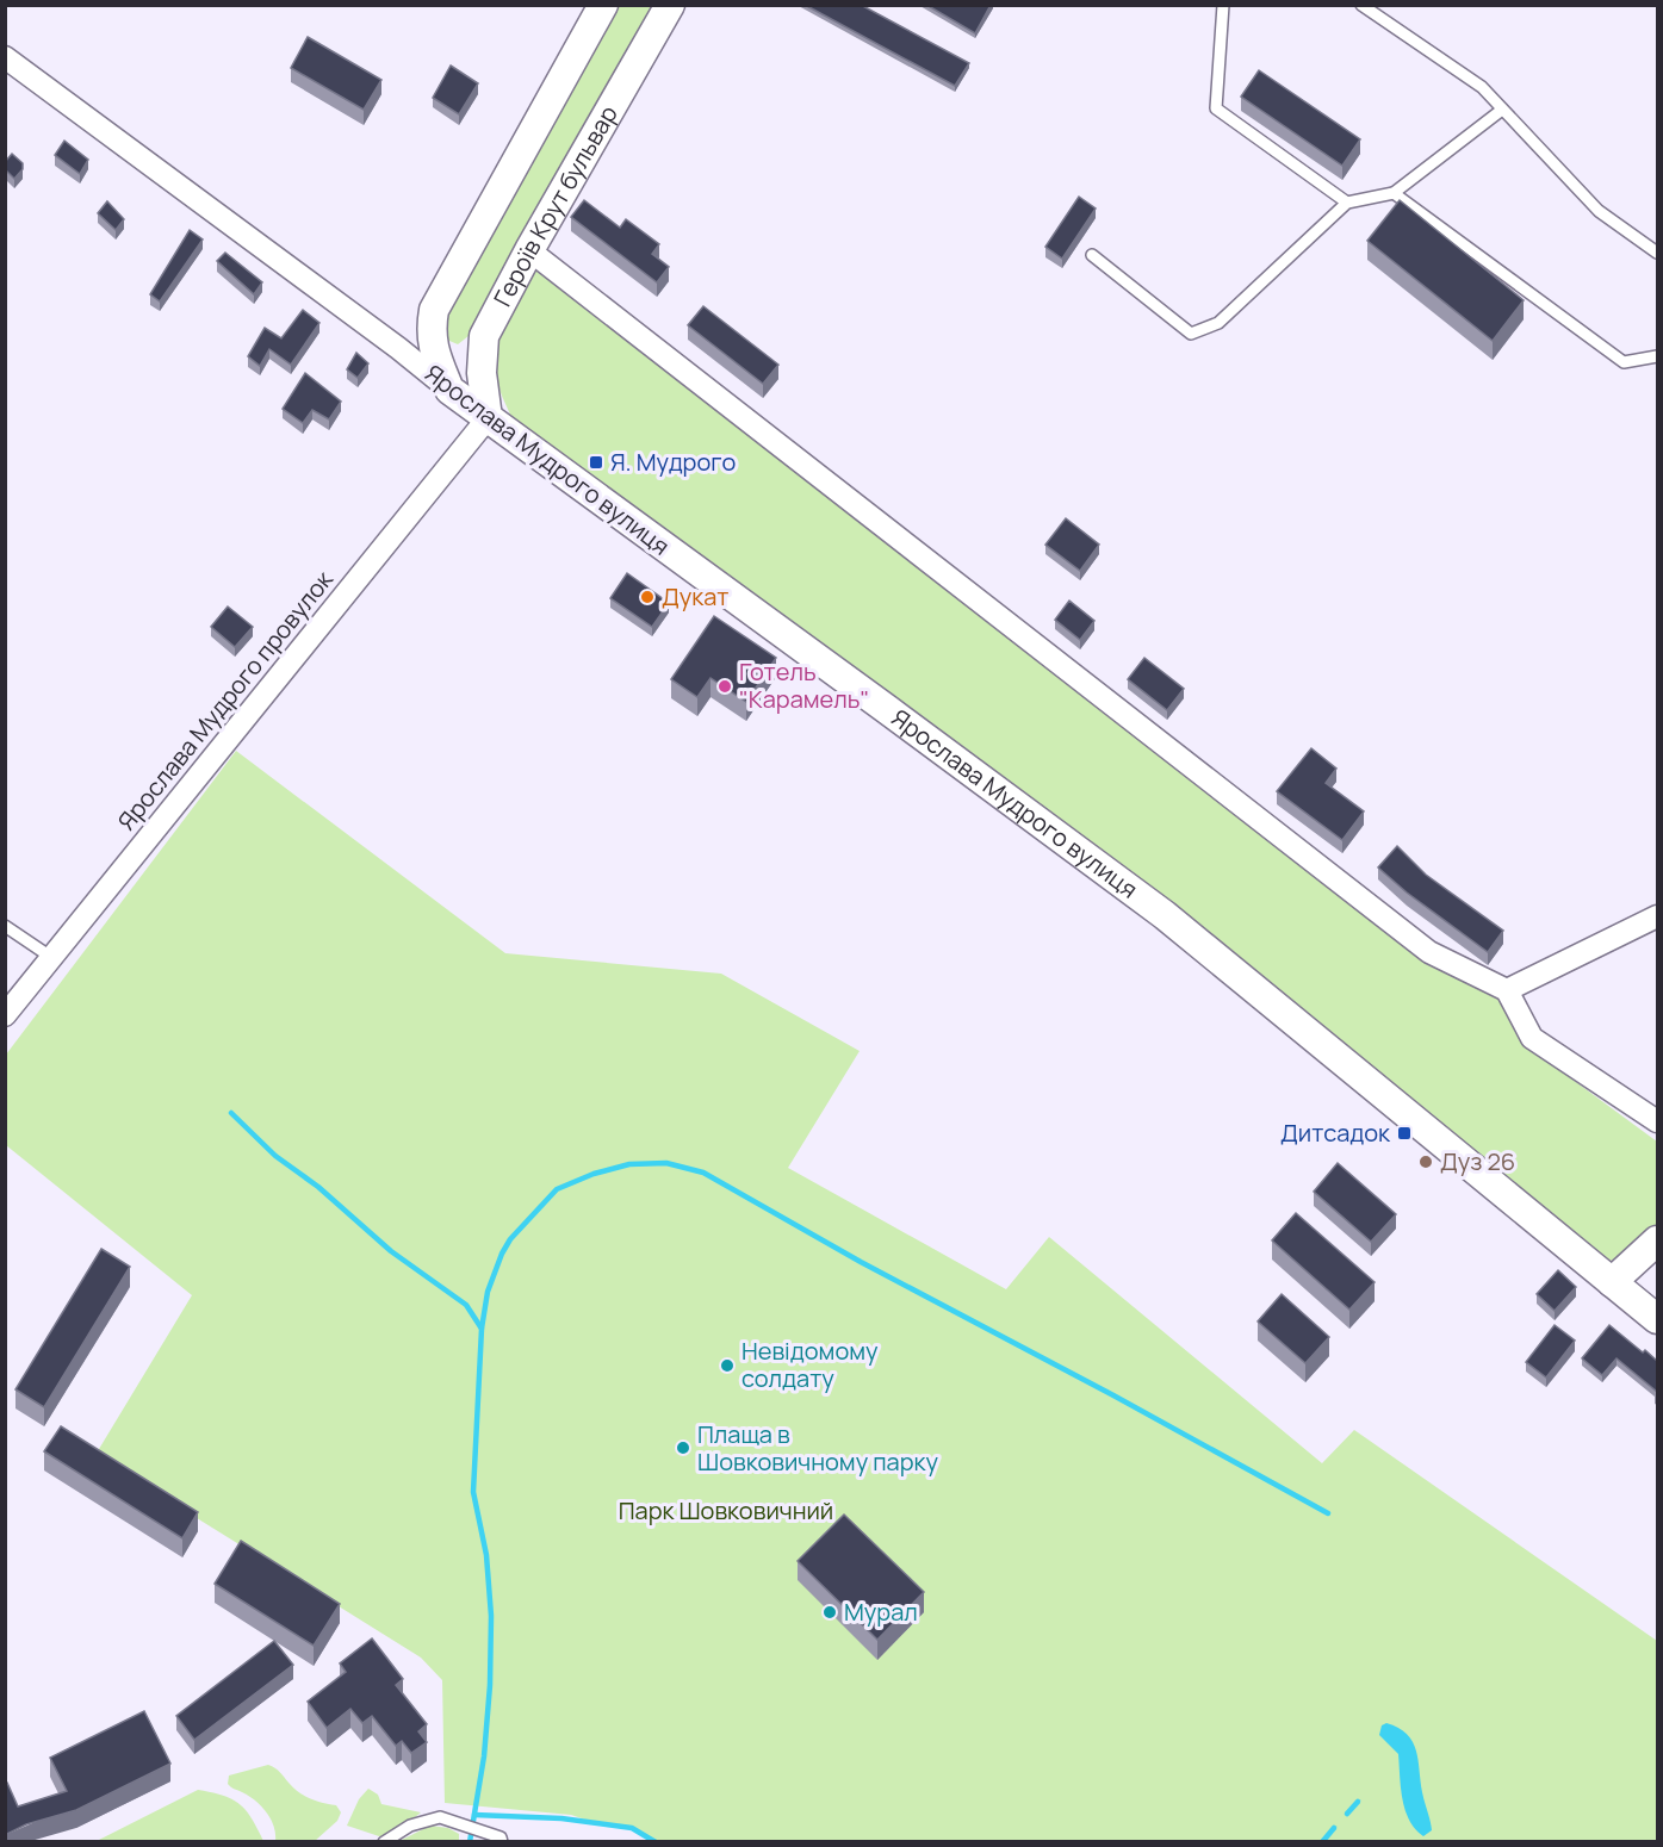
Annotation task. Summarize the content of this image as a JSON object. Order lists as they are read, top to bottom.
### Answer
{
  "streets": {
    "street": ["Героїв Крут бульвар", "Ярослава Мудрого вулиця", "Ярослава Мудрого провулок"]
  },
  "crossings": [
    ["Героїв Крут бульвар", "Ярослава Мудрого вулиця"],
    ["Героїв Крут бульвар", "Ярослава Мудрого провулок"],
    ["Ярослава Мудрого вулиця", "Ярослава Мудрого провулок"]
  ],
  "parks": ["Парк Шовковичний"],
  "places": {
    "transit": ["Я. Мудрого", "Дитсадок"],
    "other": [
      "Дукат",
      "Готель \"Карамель\"",
      "Дуз 26",
      "Невідомому солдату",
      "Плаща в Шовковичному парку",
      "Мурал"
    ]
  }
}
